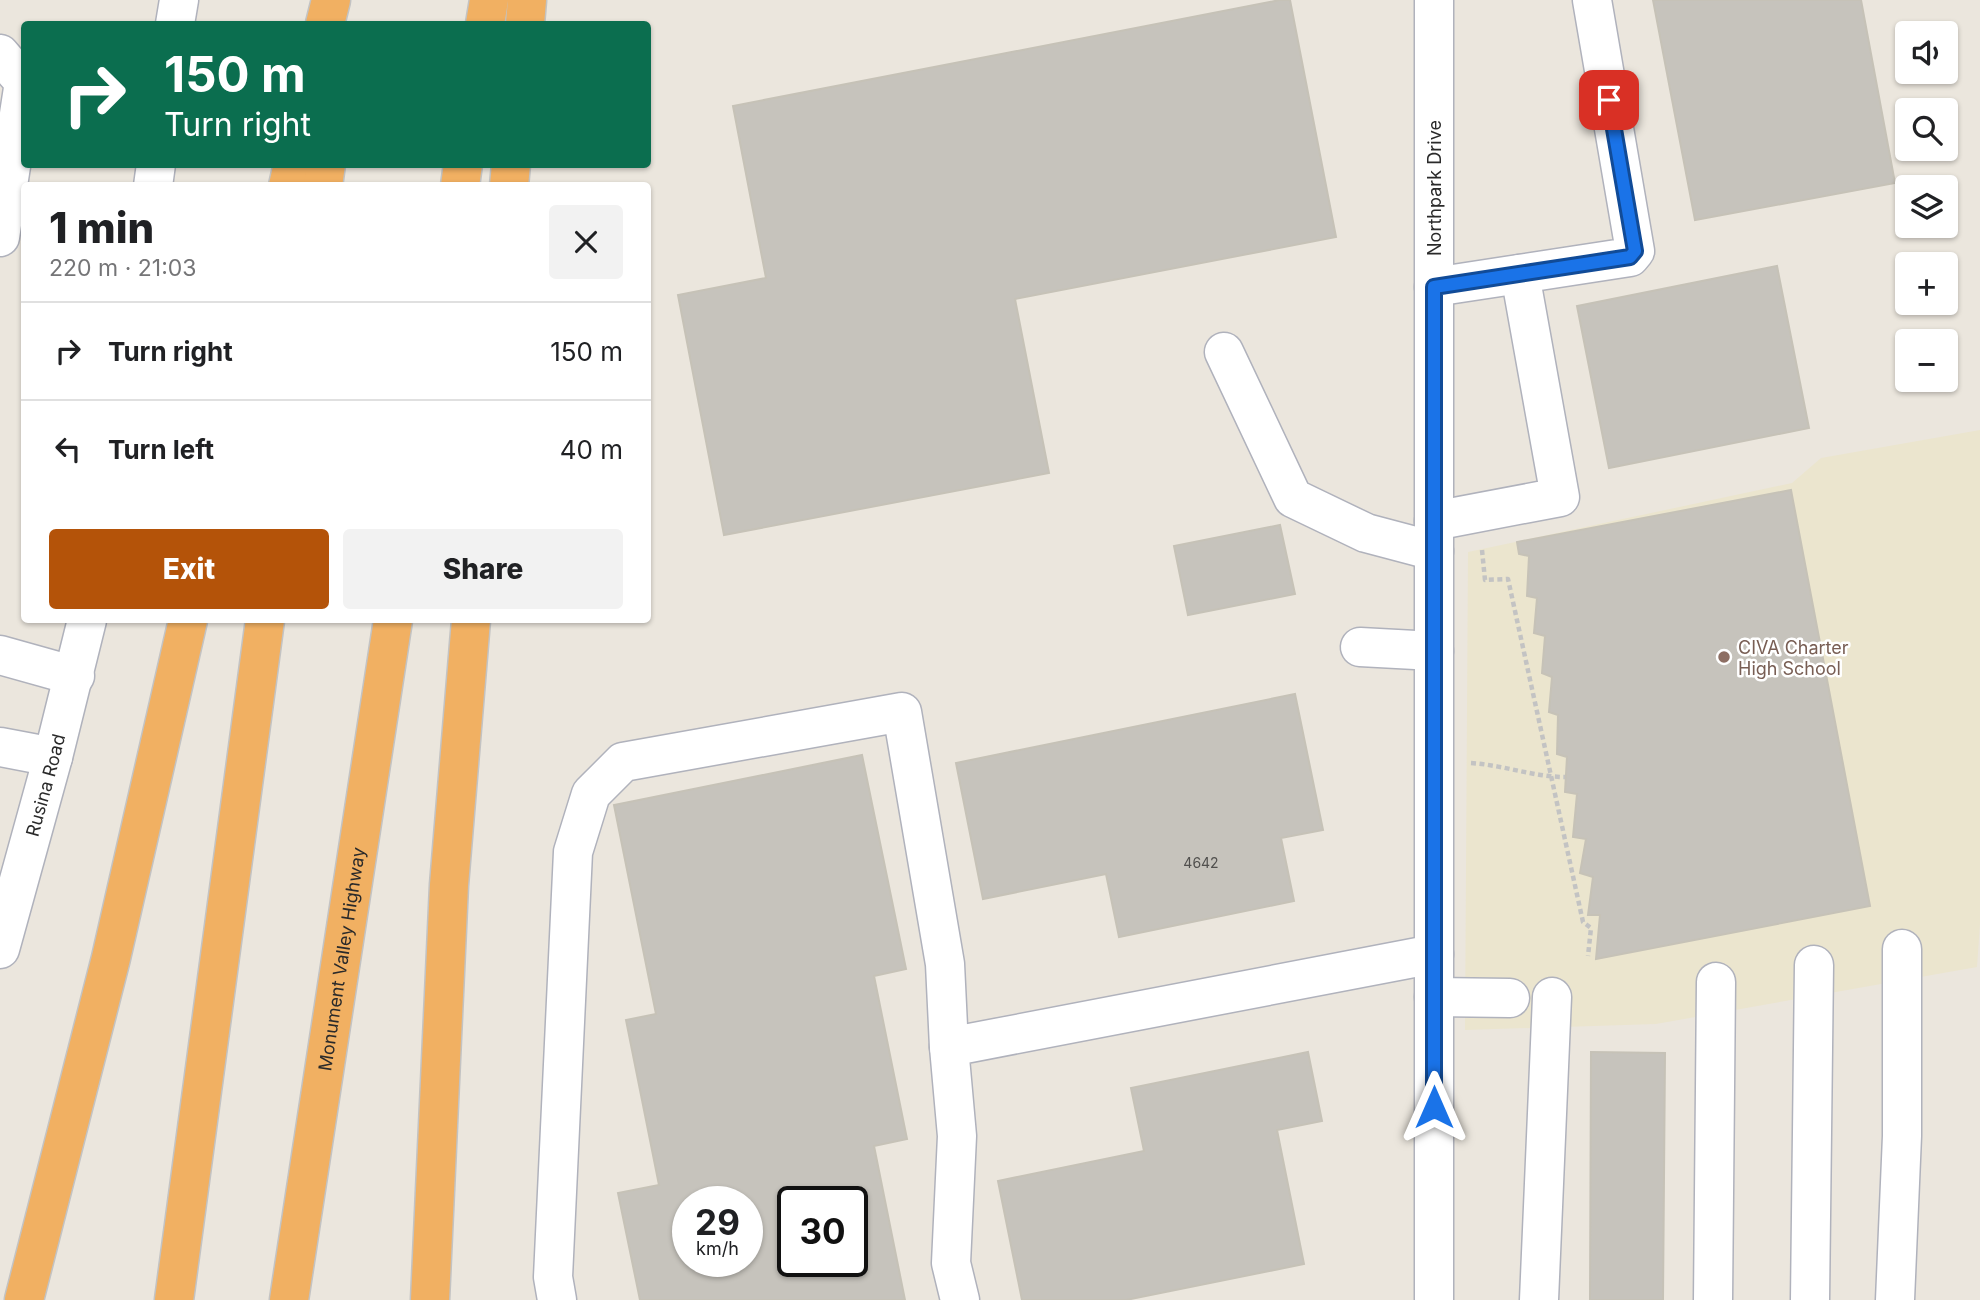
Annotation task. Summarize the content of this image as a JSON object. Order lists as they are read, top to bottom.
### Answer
{
  "streets": {
    "highway": ["Monument Valley Highway"],
    "street": ["Northpark Drive", "Rusina Road"]
  },
  "places": ["CIVA Charter High School"],
  "house_numbers": ["4642"],
  "page": {
    "map_buttons": ["+", "−"],
    "turn": ["150 m", "Turn right"],
    "heading": ["1 min", "220 m · 21:03"],
    "list": [
      {
        "name": "Turn right",
        "value": "150 m"
      },
      {
        "name": "Turn left",
        "value": "40 m"
      }
    ],
    "buttons": ["Exit", "Share"],
    "speed": "29 km/h",
    "limit": "30"
  }
}
